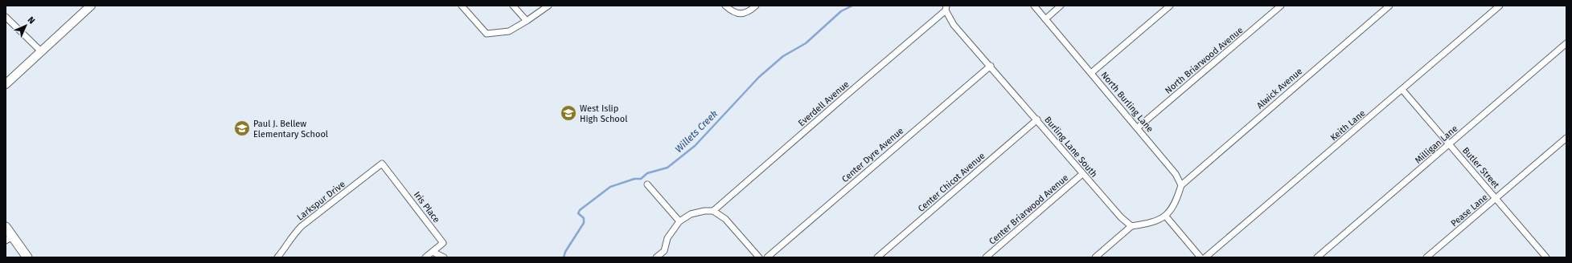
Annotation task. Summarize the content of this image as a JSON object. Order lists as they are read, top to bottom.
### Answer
{
  "streets": {
    "street": [
      "North Briarwood Avenue",
      "Alwick Avenue",
      "North Burling Lane",
      "Everdell Avenue",
      "Keith Lane",
      "Milligan Lane",
      "Burling Lane South",
      "Center Dyre Avenue",
      "Butler Street",
      "Center Chicot Avenue",
      "Larkspur Drive",
      "Iris Place",
      "Center Briarwood Avenue",
      "Pease Lane"
    ]
  },
  "crossings": [
    ["North Briarwood Avenue", "North Burling Lane"],
    ["Alwick Avenue", "North Burling Lane"],
    ["Everdell Avenue", "Burling Lane South"],
    ["Keith Lane", "Butler Street"],
    ["Milligan Lane", "Butler Street"],
    ["Burling Lane South", "Center Dyre Avenue"],
    ["Burling Lane South", "Center Chicot Avenue"],
    ["Burling Lane South", "Center Briarwood Avenue"],
    ["Butler Street", "Pease Lane"],
    ["Larkspur Drive", "Iris Place"]
  ],
  "water": ["Willets Creek"],
  "places": {
    "school or university": ["West Islip High School", "Paul J. Bellew Elementary School"]
  },
  "north": "top right"
}
